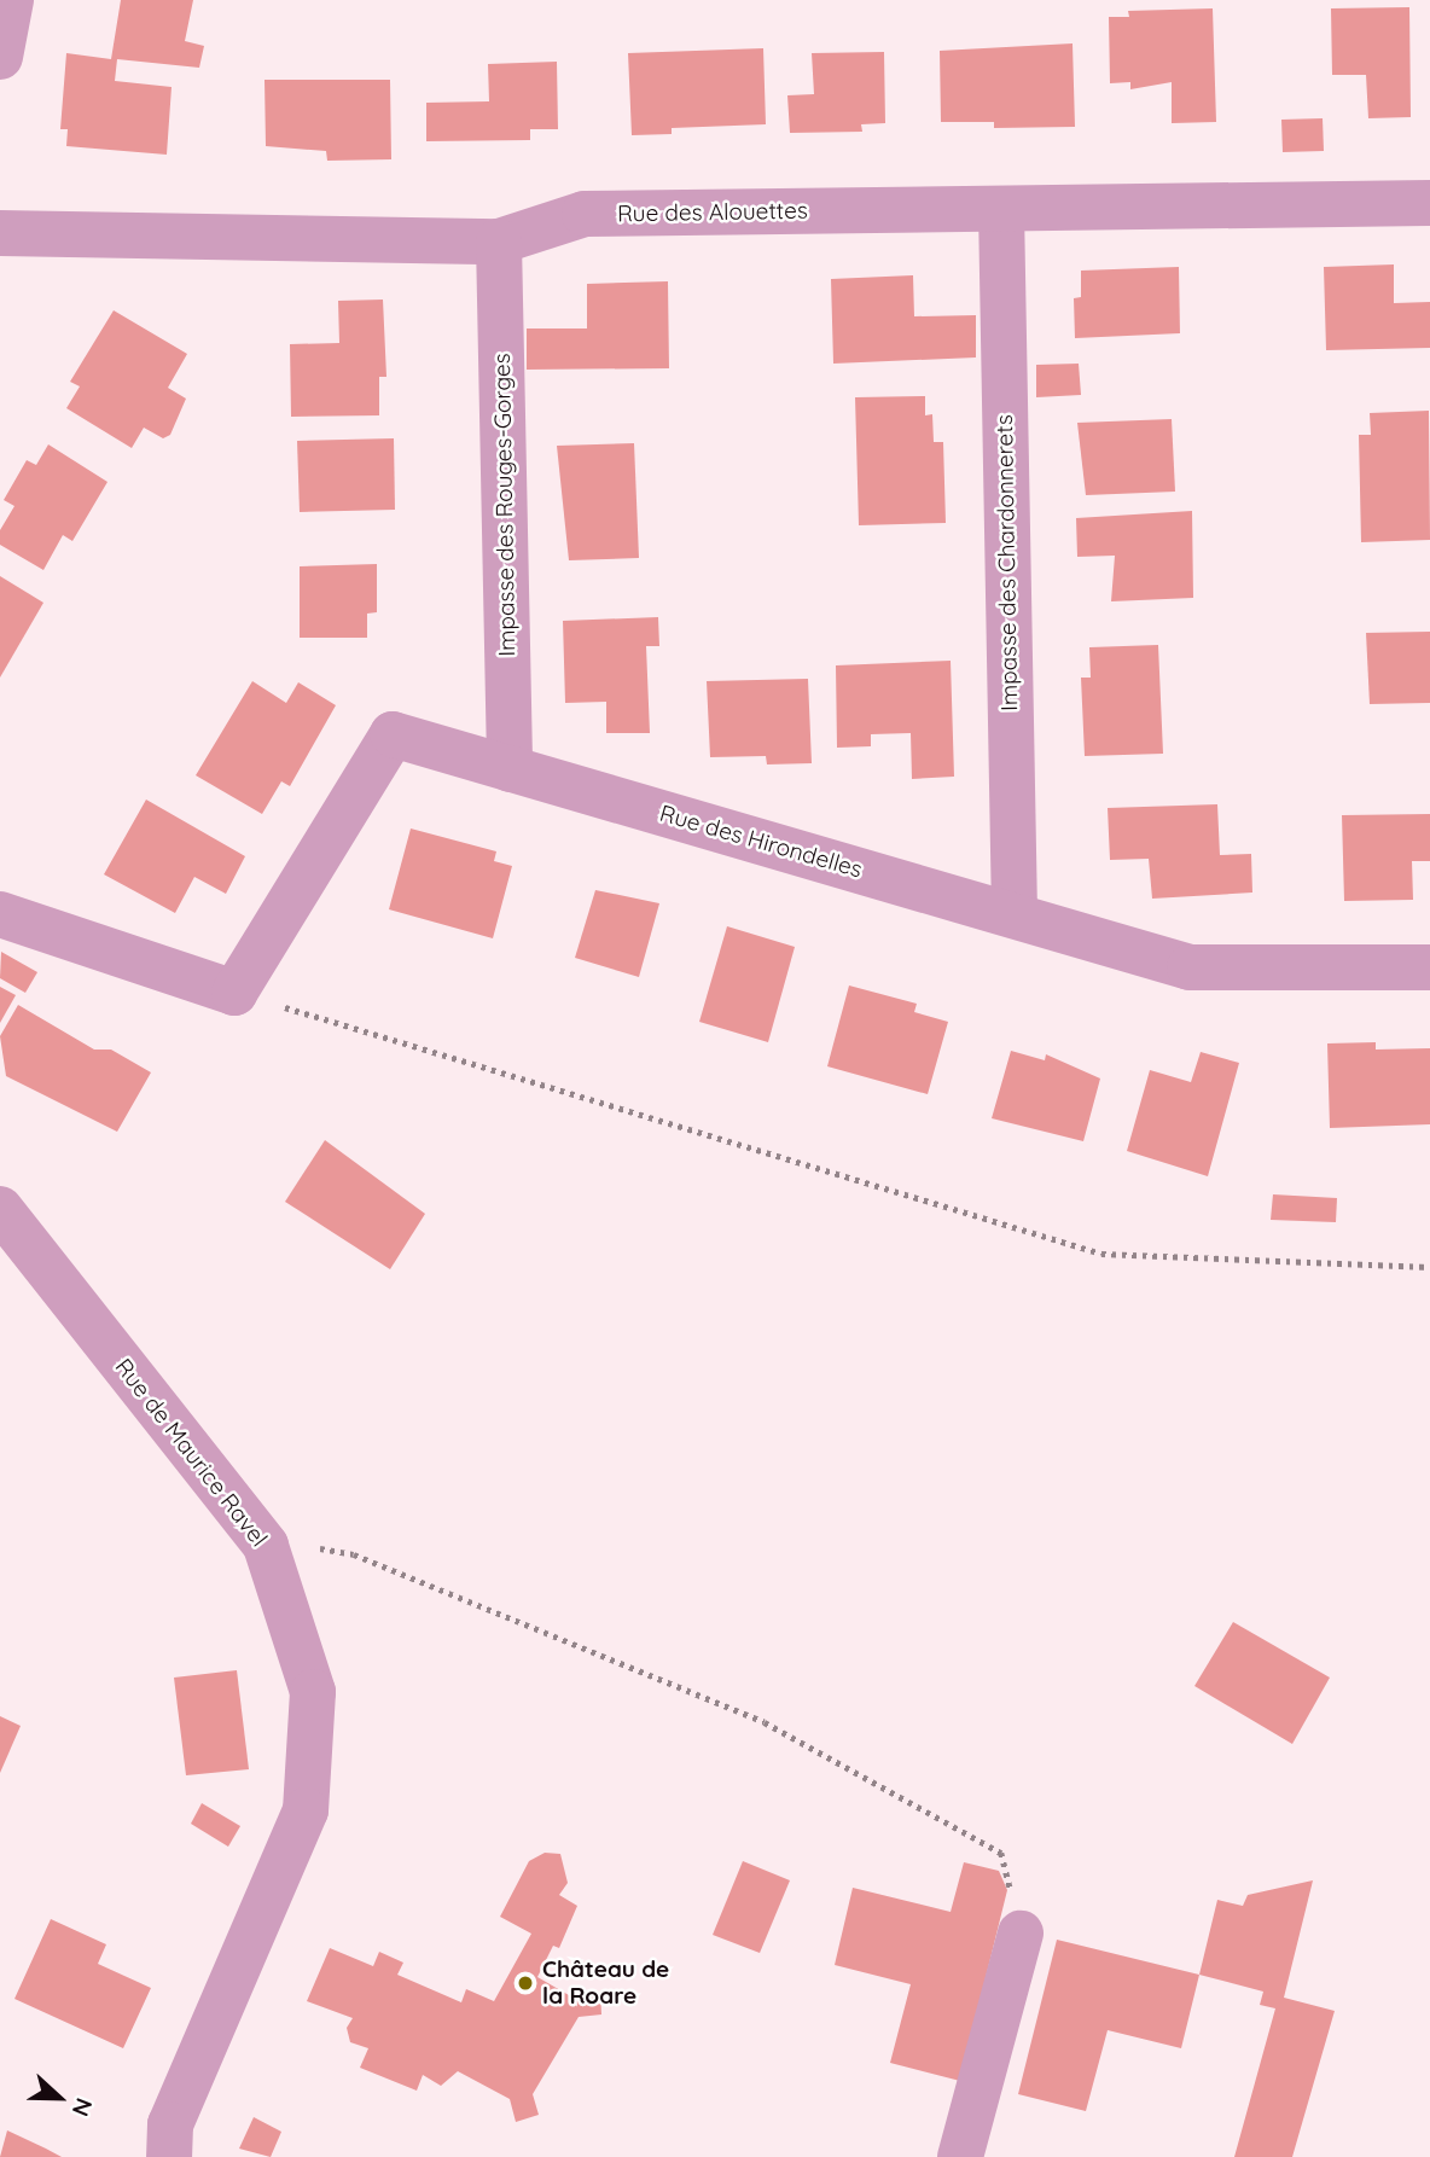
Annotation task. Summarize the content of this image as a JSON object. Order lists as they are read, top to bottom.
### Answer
{
  "streets": {
    "street": [
      "Rue des Alouettes",
      "Impasse des Rouges-Gorges",
      "Impasse des Chardonnerets",
      "Rue des Hirondelles",
      "Rue de Maurice Ravel"
    ]
  },
  "crossings": [
    ["Rue des Alouettes", "Impasse des Rouges-Gorges"],
    ["Rue des Alouettes", "Impasse des Chardonnerets"],
    ["Impasse des Rouges-Gorges", "Rue des Hirondelles"],
    ["Impasse des Chardonnerets", "Rue des Hirondelles"]
  ],
  "places": ["Château de la Roare"],
  "north": "right"
}
